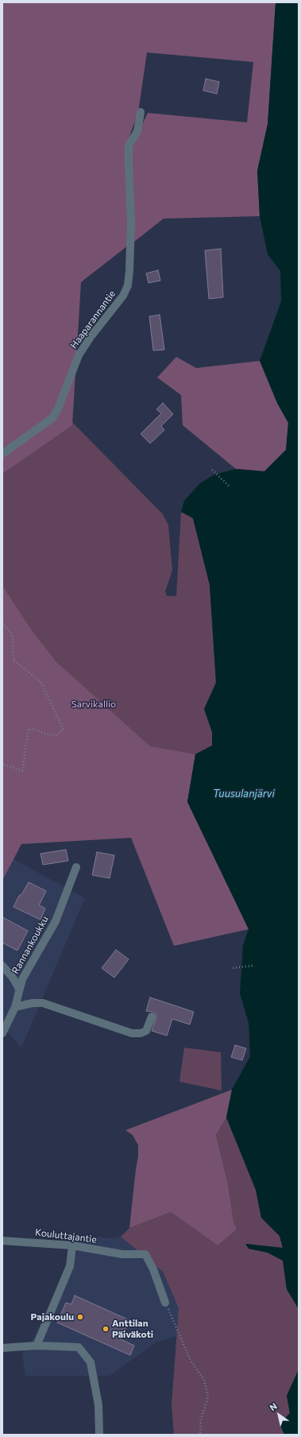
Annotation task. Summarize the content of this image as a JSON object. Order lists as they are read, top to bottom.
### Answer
{
  "streets": {
    "street": ["Haaparannantie", "Rannankoukku", "Kouluttajantie"]
  },
  "water": ["Tuusulanjärvi"],
  "parks": ["Sarvikallio"],
  "places": ["Pajakoulu", "Anttilan Päiväkoti"],
  "north": "top left"
}
